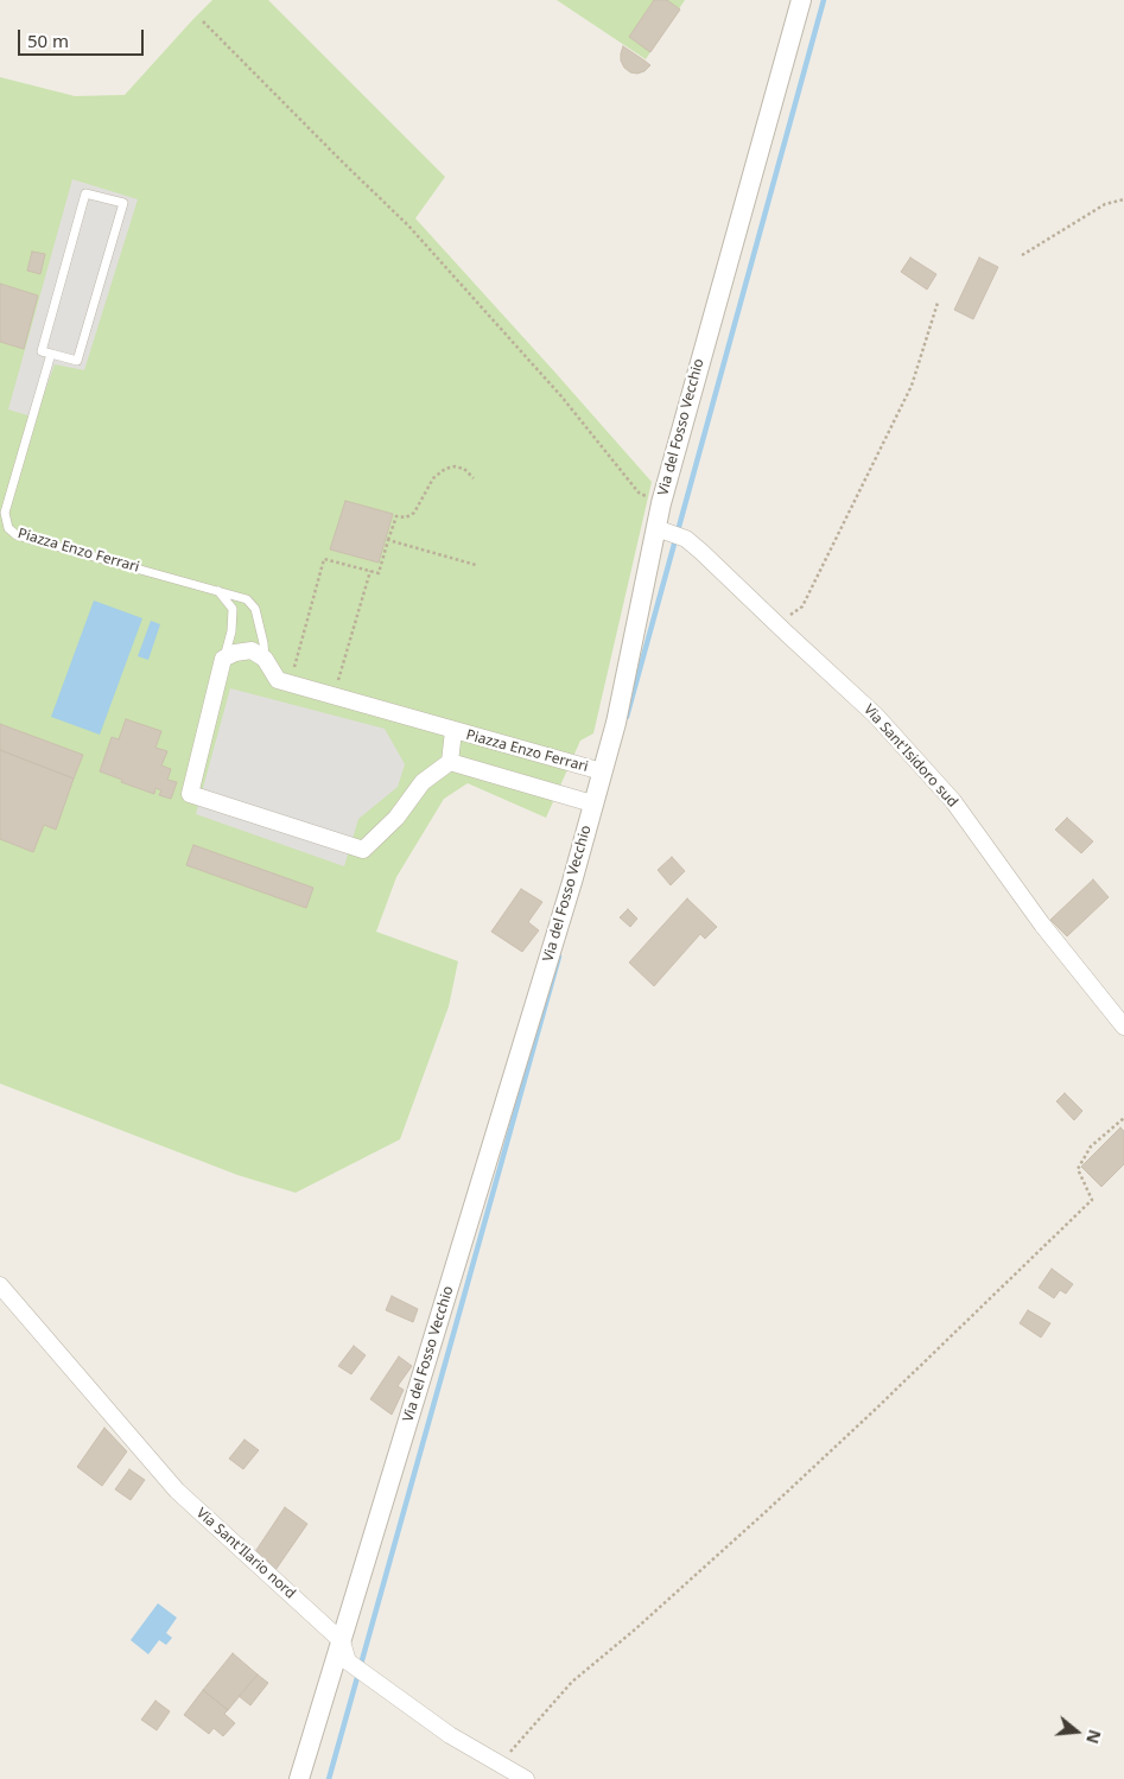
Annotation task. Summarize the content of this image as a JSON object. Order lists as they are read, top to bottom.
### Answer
{
  "streets": {
    "street": [
      "Via del Fosso Vecchio",
      "Piazza Enzo Ferrari",
      "Via Sant'Isidoro sud",
      "Via Sant'Ilario nord"
    ]
  },
  "crossings": [
    ["Via del Fosso Vecchio", "Piazza Enzo Ferrari"],
    ["Via del Fosso Vecchio", "Via Sant'Isidoro sud"],
    ["Via del Fosso Vecchio", "Via Sant'Ilario nord"]
  ],
  "scale_bar": "50 m",
  "north": "right"
}
